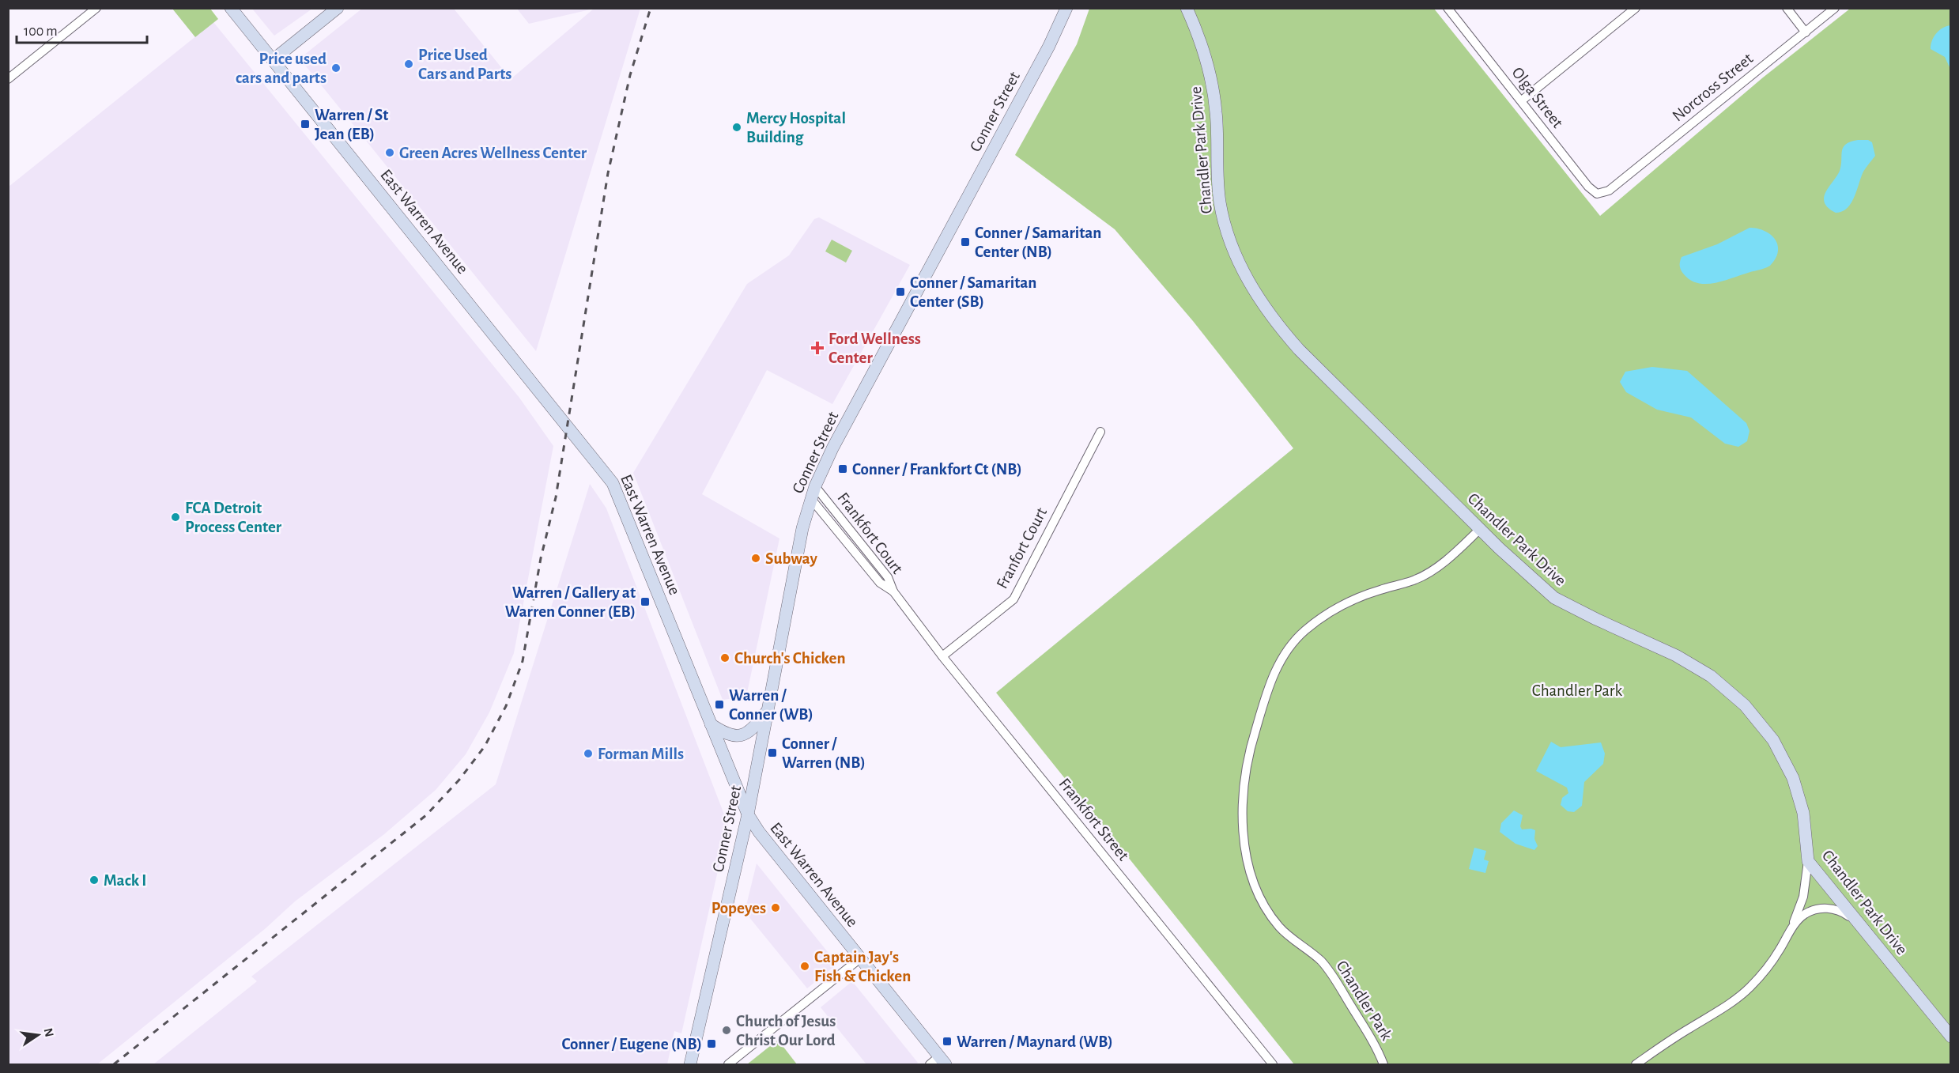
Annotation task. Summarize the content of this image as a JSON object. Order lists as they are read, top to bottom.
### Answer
{
  "streets": {
    "main road": ["Conner Street", "Chandler Park Drive", "East Warren Avenue"],
    "street": [
      "Norcross Street",
      "Olga Street",
      "Frankfort Court",
      "Franfort Court",
      "Frankfort Street",
      "Chandler Park"
    ]
  },
  "crossings": [
    ["Norcross Street", "Olga Street"],
    ["Conner Street", "East Warren Avenue"],
    ["Conner Street", "Frankfort Court"],
    ["Chandler Park Drive", "Chandler Park"],
    ["Frankfort Court", "Frankfort Street"],
    ["Franfort Court", "Frankfort Street"]
  ],
  "parks": ["Chandler Park"],
  "places": {
    "other": [
      "Price Used Cars and Parts",
      "Price used cars and parts",
      "Mercy Hospital Building",
      "Green Acres Wellness Center",
      "FCA Detroit Process Center",
      "Subway",
      "Church's Chicken",
      "Forman Mills",
      "Mack I",
      "Popeyes",
      "Captain Jay's Fish & Chicken",
      "Church of Jesus Christ Our Lord"
    ],
    "transit": [
      "Warren / St Jean (EB)",
      "Conner / Samaritan Center (NB)",
      "Conner / Samaritan Center (SB)",
      "Conner / Frankfort Ct (NB)",
      "Warren / Gallery at Warren Conner (EB)",
      "Warren / Conner (WB)",
      "Conner / Warren (NB)",
      "Warren / Maynard (WB)",
      "Conner / Eugene (NB)"
    ],
    "health": ["Ford Wellness Center"]
  },
  "scale_bar": "100 m",
  "north": "right"
}
